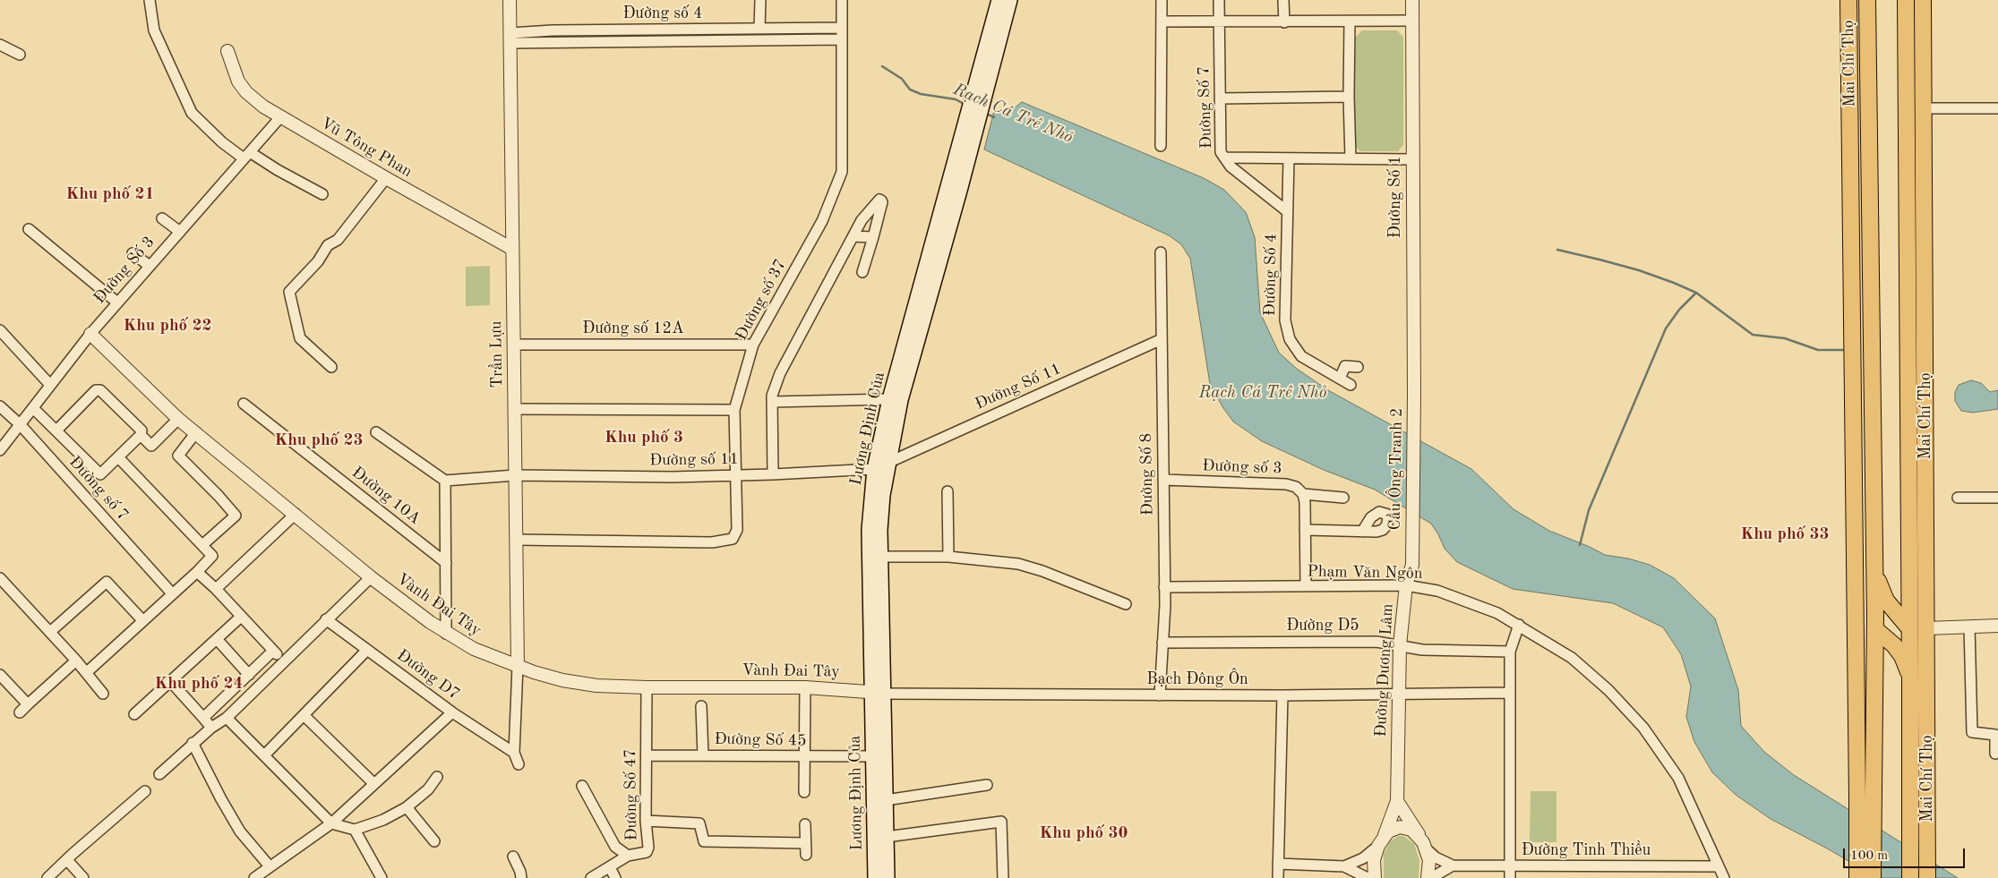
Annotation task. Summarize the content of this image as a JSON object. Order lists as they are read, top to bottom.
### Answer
{
  "streets": {
    "main road": ["Mai Chí Thọ", "Lương Định Của"],
    "street": [
      "Đường số 4",
      "Đường Số 7",
      "Vũ Tông Phan",
      "Đường Số 1",
      "Đường Số 3",
      "Đường Số 4",
      "Đường số 37",
      "Đường số 12A",
      "Trần Lựu",
      "Đường Số 11",
      "Đường số 11",
      "Đường số 3",
      "Cầu Ông Tranh 2",
      "Đường Số 8",
      "Đường số 7",
      "Đường 10A",
      "Phạm Văn Ngôn",
      "Vành Đai Tây",
      "Đường D5",
      "Đường Dương Lâm",
      "Đường D7",
      "Bạch Đông Ôn",
      "Đường Số 45",
      "Đường Số 47",
      "Đường Tinh Thiều"
    ]
  },
  "crossings": [
    ["Đường số 4", "Đường số 37"],
    ["Đường số 4", "Trần Lựu"],
    ["Đường Số 7", "Đường Số 4"],
    ["Vũ Tông Phan", "Đường Số 3"],
    ["Vũ Tông Phan", "Trần Lựu"],
    ["Đường Số 1", "Cầu Ông Tranh 2"],
    ["Đường Số 3", "Đường số 7"],
    ["Đường Số 3", "Vành Đai Tây"],
    ["Đường số 37", "Đường số 12A"],
    ["Đường số 37", "Trần Lựu"],
    ["Đường số 37", "Đường số 11"],
    ["Đường số 12A", "Trần Lựu"],
    ["Trần Lựu", "Đường số 11"],
    ["Trần Lựu", "Vành Đai Tây"],
    ["Đường Số 11", "Lương Định Của"],
    ["Đường Số 11", "Đường số 11"],
    ["Đường Số 11", "Đường Số 8"],
    ["Lương Định Của", "Đường số 11"],
    ["Lương Định Của", "Vành Đai Tây"],
    ["Lương Định Của", "Bạch Đông Ôn"],
    ["Lương Định Của", "Đường Số 45"],
    ["Đường số 3", "Đường Số 8"],
    ["Cầu Ông Tranh 2", "Đường Dương Lâm"],
    ["Đường Số 8", "Phạm Văn Ngôn"],
    ["Đường Số 8", "Đường D5"],
    ["Đường Số 8", "Bạch Đông Ôn"],
    ["Phạm Văn Ngôn", "Đường Dương Lâm"],
    ["Phạm Văn Ngôn", "Đường Tinh Thiều"],
    ["Vành Đai Tây", "Bạch Đông Ôn"],
    ["Vành Đai Tây", "Đường Số 47"],
    ["Đường D5", "Đường Dương Lâm"],
    ["Đường Dương Lâm", "Bạch Đông Ôn"],
    ["Đường Số 45", "Đường Số 47"]
  ],
  "districts": [
    "Khu phố 21",
    "Khu phố 22",
    "Khu phố 3",
    "Khu phố 23",
    "Khu phố 33",
    "Khu phố 24",
    "Khu phố 30"
  ],
  "water": ["Rạch Cá Trê Nhỏ"],
  "scale_bar": "100 m"
}
